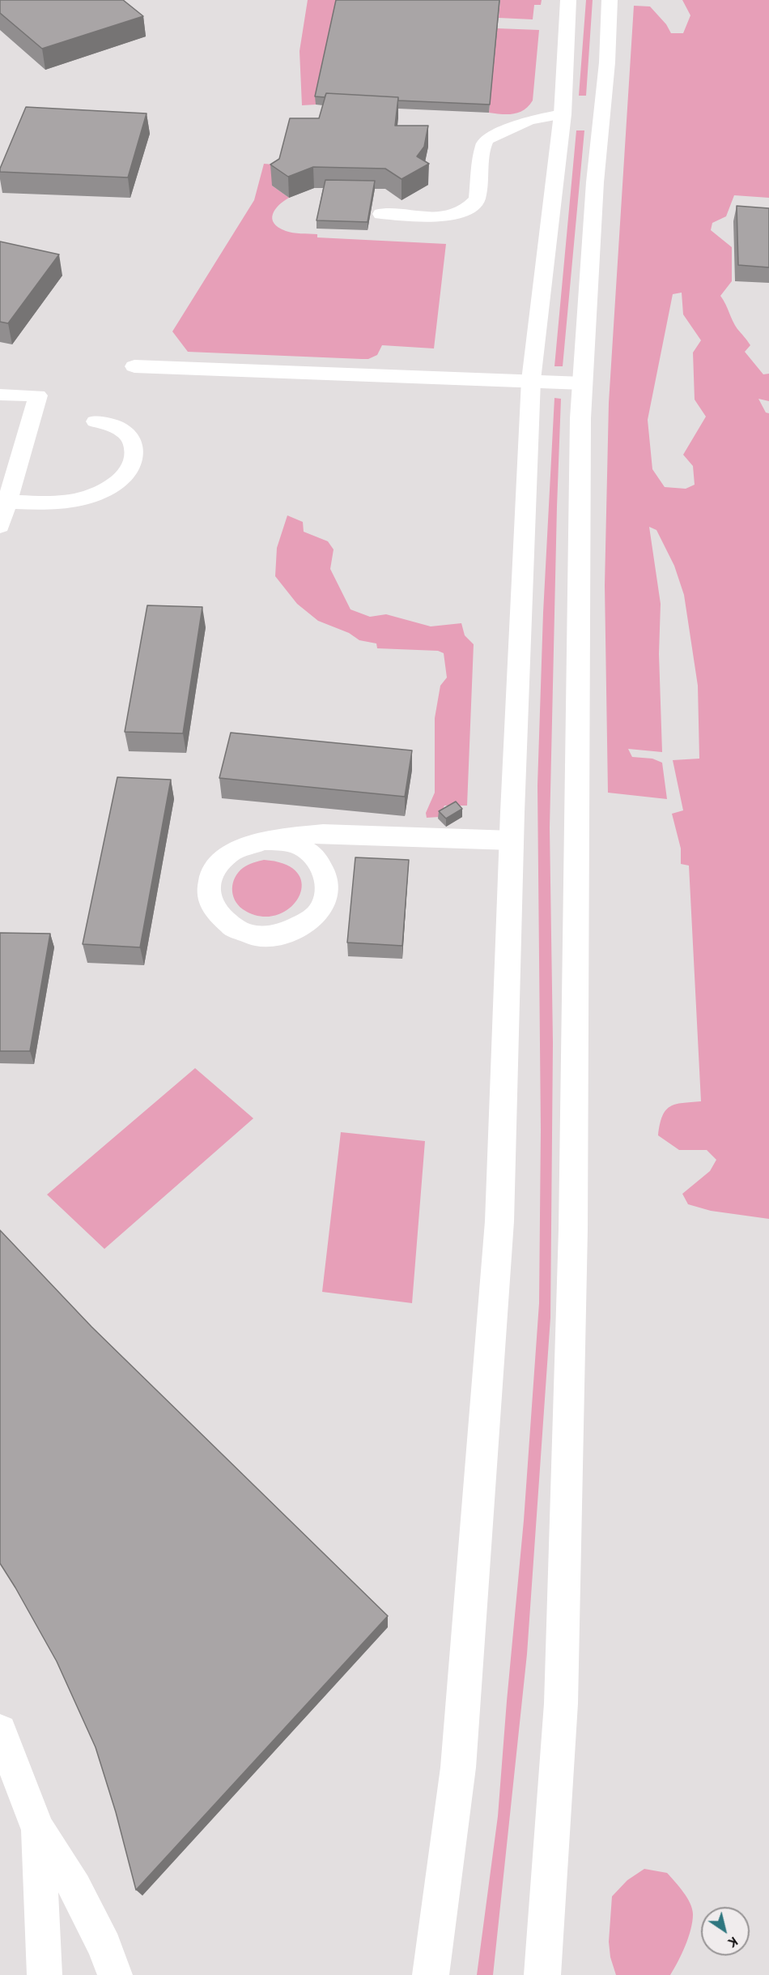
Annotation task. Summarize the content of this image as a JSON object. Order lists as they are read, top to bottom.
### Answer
{
  "north": "bottom right"
}
